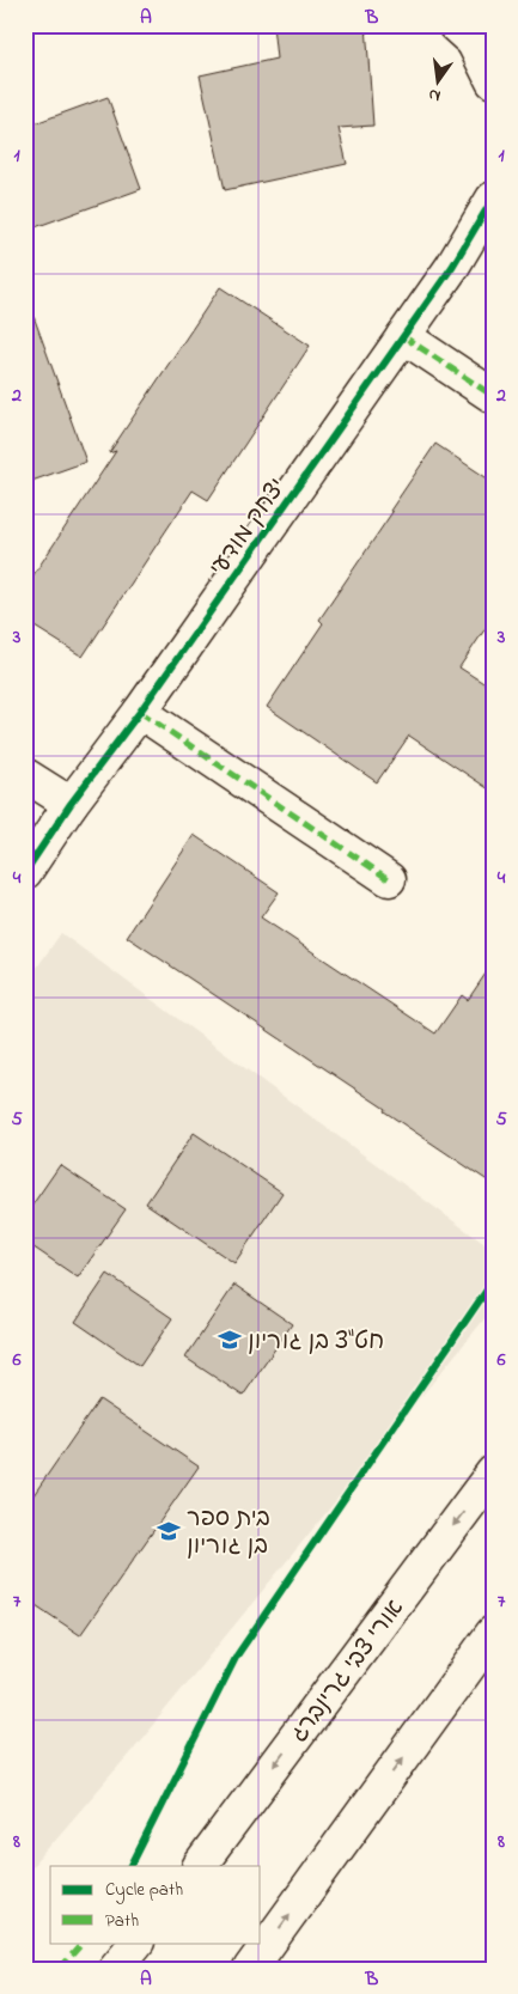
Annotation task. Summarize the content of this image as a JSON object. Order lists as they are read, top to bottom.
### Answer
{
  "streets": {
    "street": ["יצחק מודעי", "אורי צבי גרינברג"]
  },
  "places": {
    "school or university": ["חט\"צ בן גוריון", "בית ספר בן גוריון"]
  },
  "legend": ["Cycle path", "Path"],
  "north": "bottom",
  "grid": {
    "columns": ["A", "B"],
    "rows": [
      "1",
      "2",
      "3",
      "4",
      "5",
      "6",
      "7",
      "8"
    ]
  }
}
